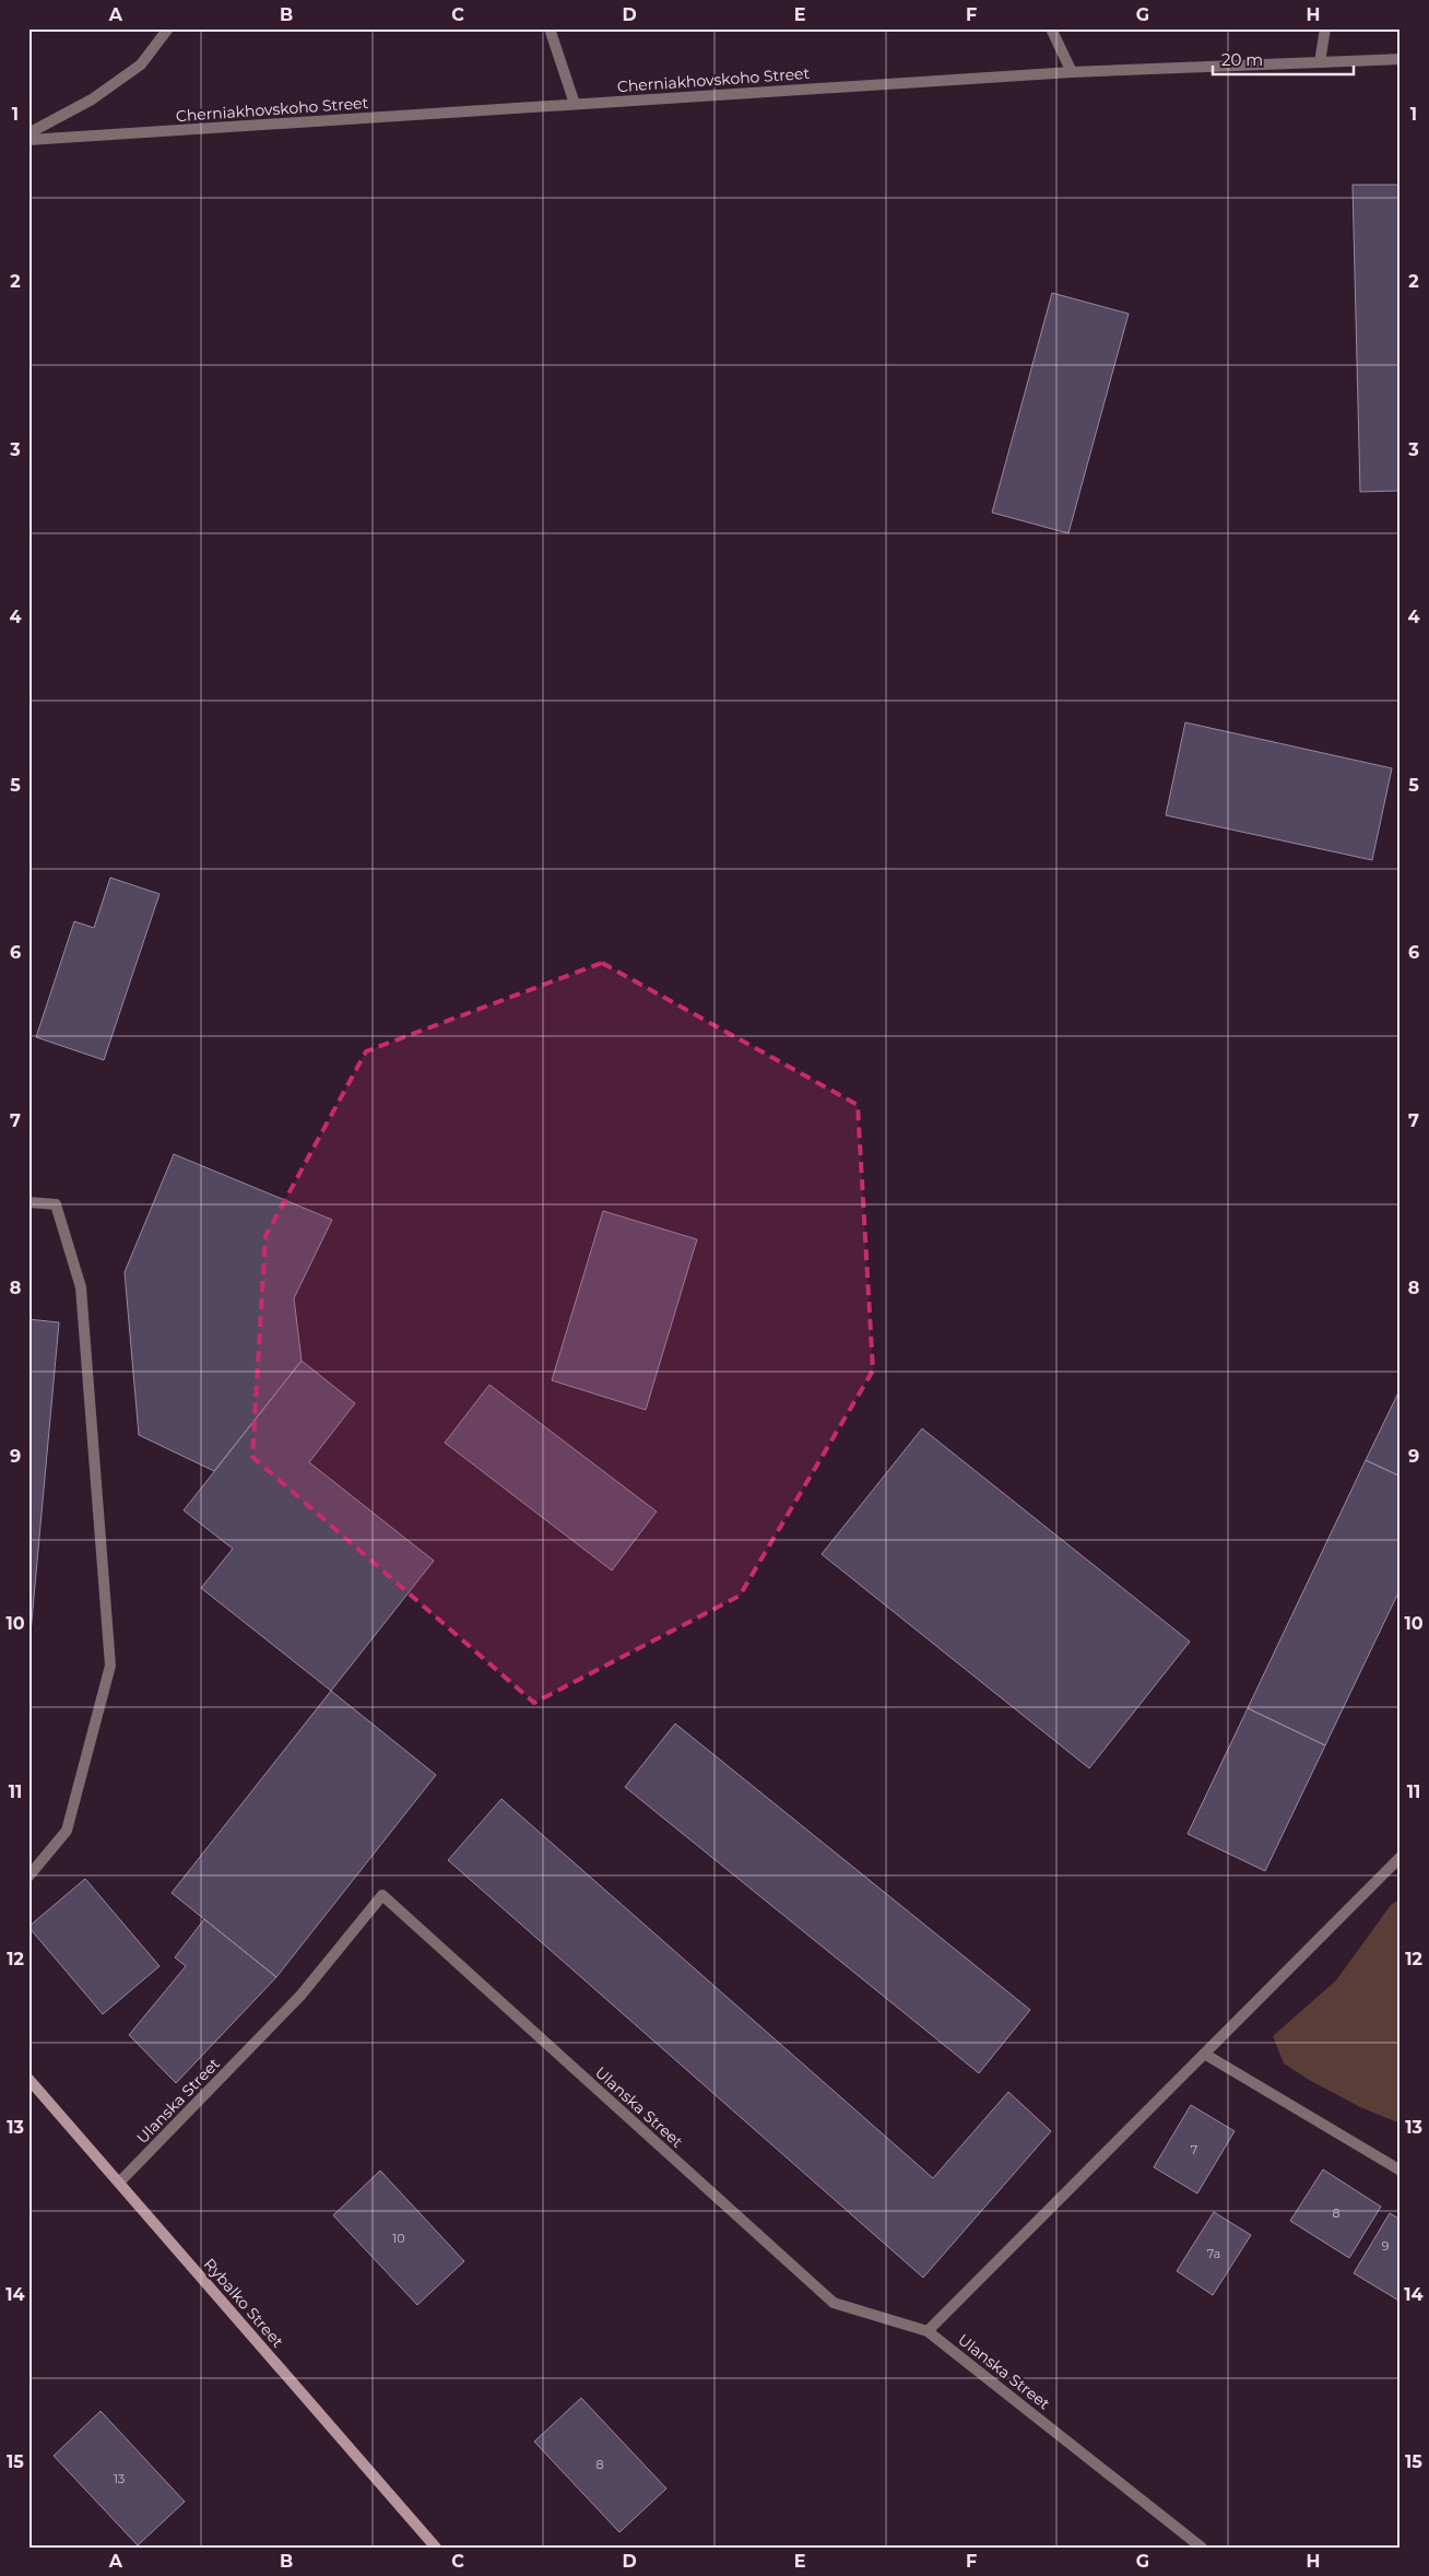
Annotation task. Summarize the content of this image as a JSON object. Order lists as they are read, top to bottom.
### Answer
{
  "streets": {
    "street": ["Cherniakhovskoho Street", "Ulanska Street", "Rybalko Street"]
  },
  "crossings": [
    ["Ulanska Street", "Rybalko Street"]
  ],
  "house_numbers": [
    "7",
    "8",
    "10",
    "9",
    "7а",
    "8",
    "13"
  ],
  "scale_bar": "20 m",
  "grid": {
    "columns": [
      "A",
      "B",
      "C",
      "D",
      "E",
      "F",
      "G",
      "H"
    ],
    "rows": [
      "1",
      "2",
      "3",
      "4",
      "5",
      "6",
      "7",
      "8",
      "9",
      "10",
      "11",
      "12",
      "13",
      "14",
      "15"
    ]
  }
}
